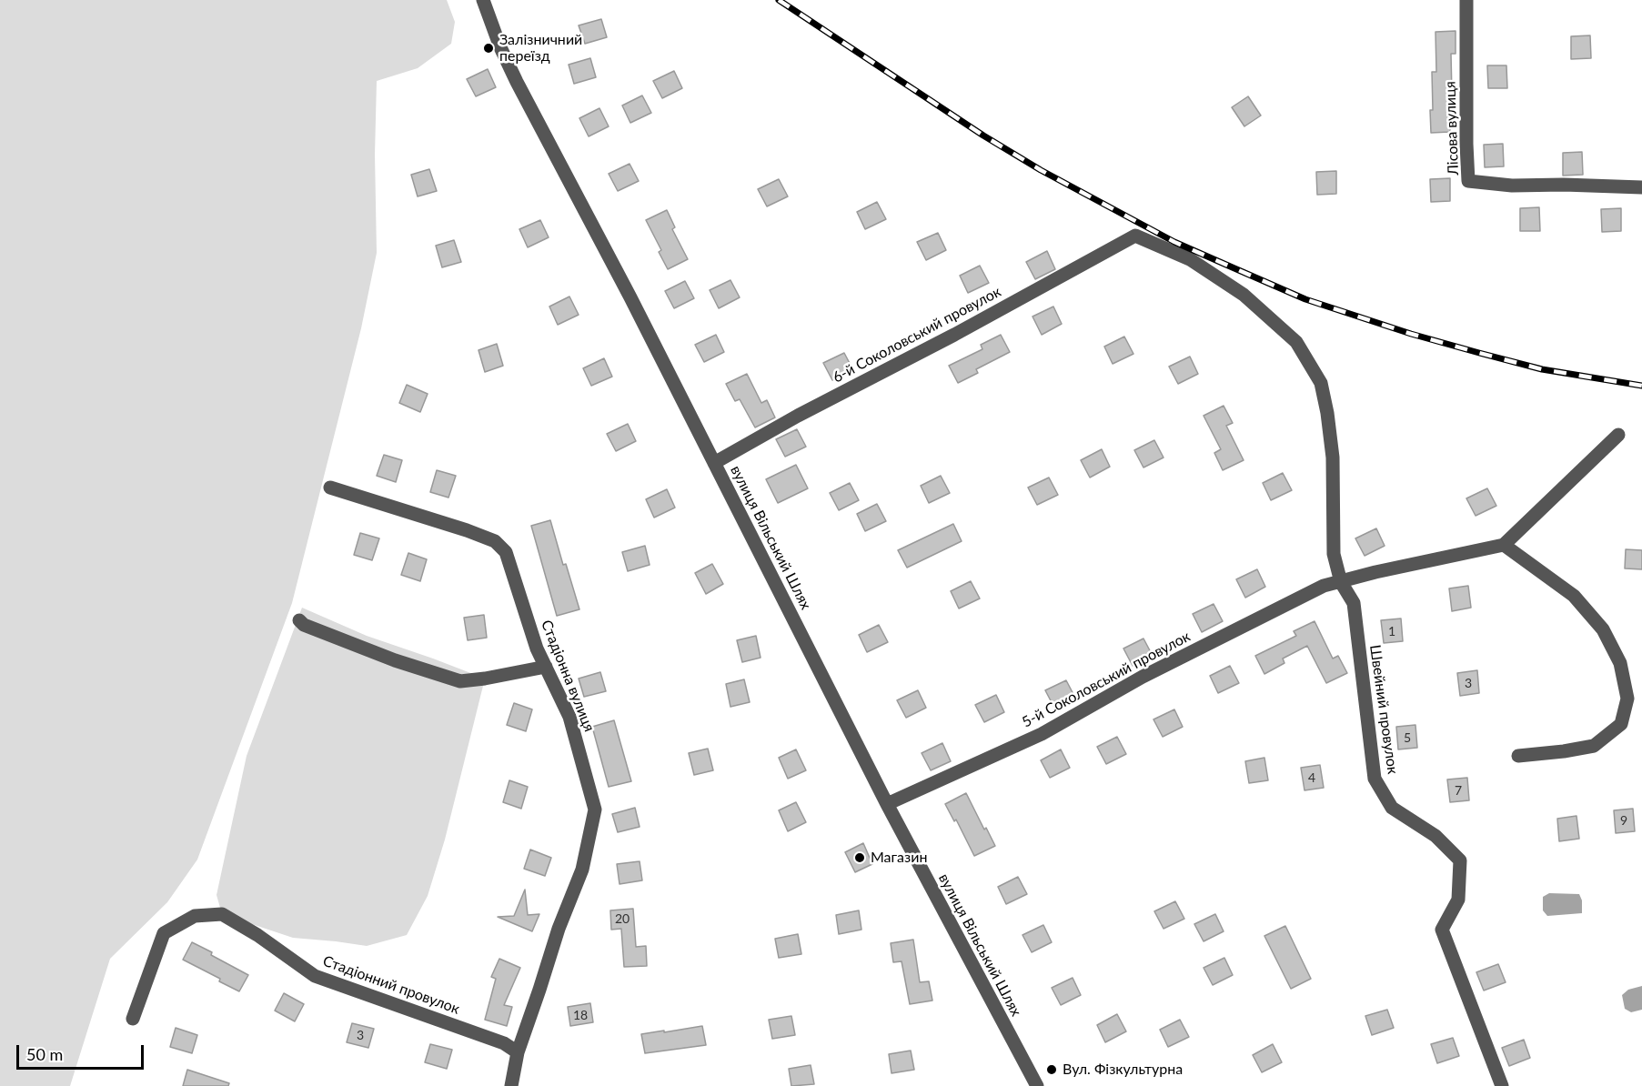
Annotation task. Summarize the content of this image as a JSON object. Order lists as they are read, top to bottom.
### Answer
{
  "streets": {
    "street": [
      "Лісова вулиця",
      "6-й Соколовський провулок",
      "вулиця Вільський Шлях",
      "Стадіонна вулиця",
      "5-й Соколовський провулок",
      "Швейний провулок",
      "Стадіонний провулок"
    ]
  },
  "crossings": [
    ["6-й Соколовський провулок", "вулиця Вільський Шлях"],
    ["6-й Соколовський провулок", "Швейний провулок"],
    ["вулиця Вільський Шлях", "5-й Соколовський провулок"],
    ["Стадіонна вулиця", "Стадіонний провулок"],
    ["5-й Соколовський провулок", "Швейний провулок"]
  ],
  "places": ["Залізничний переїзд", "Магазин", "Вул. Фізкультурна"],
  "house_numbers": [
    "1",
    "3",
    "5",
    "4",
    "7",
    "9",
    "20",
    "18",
    "3"
  ],
  "scale_bar": "50 m"
}
